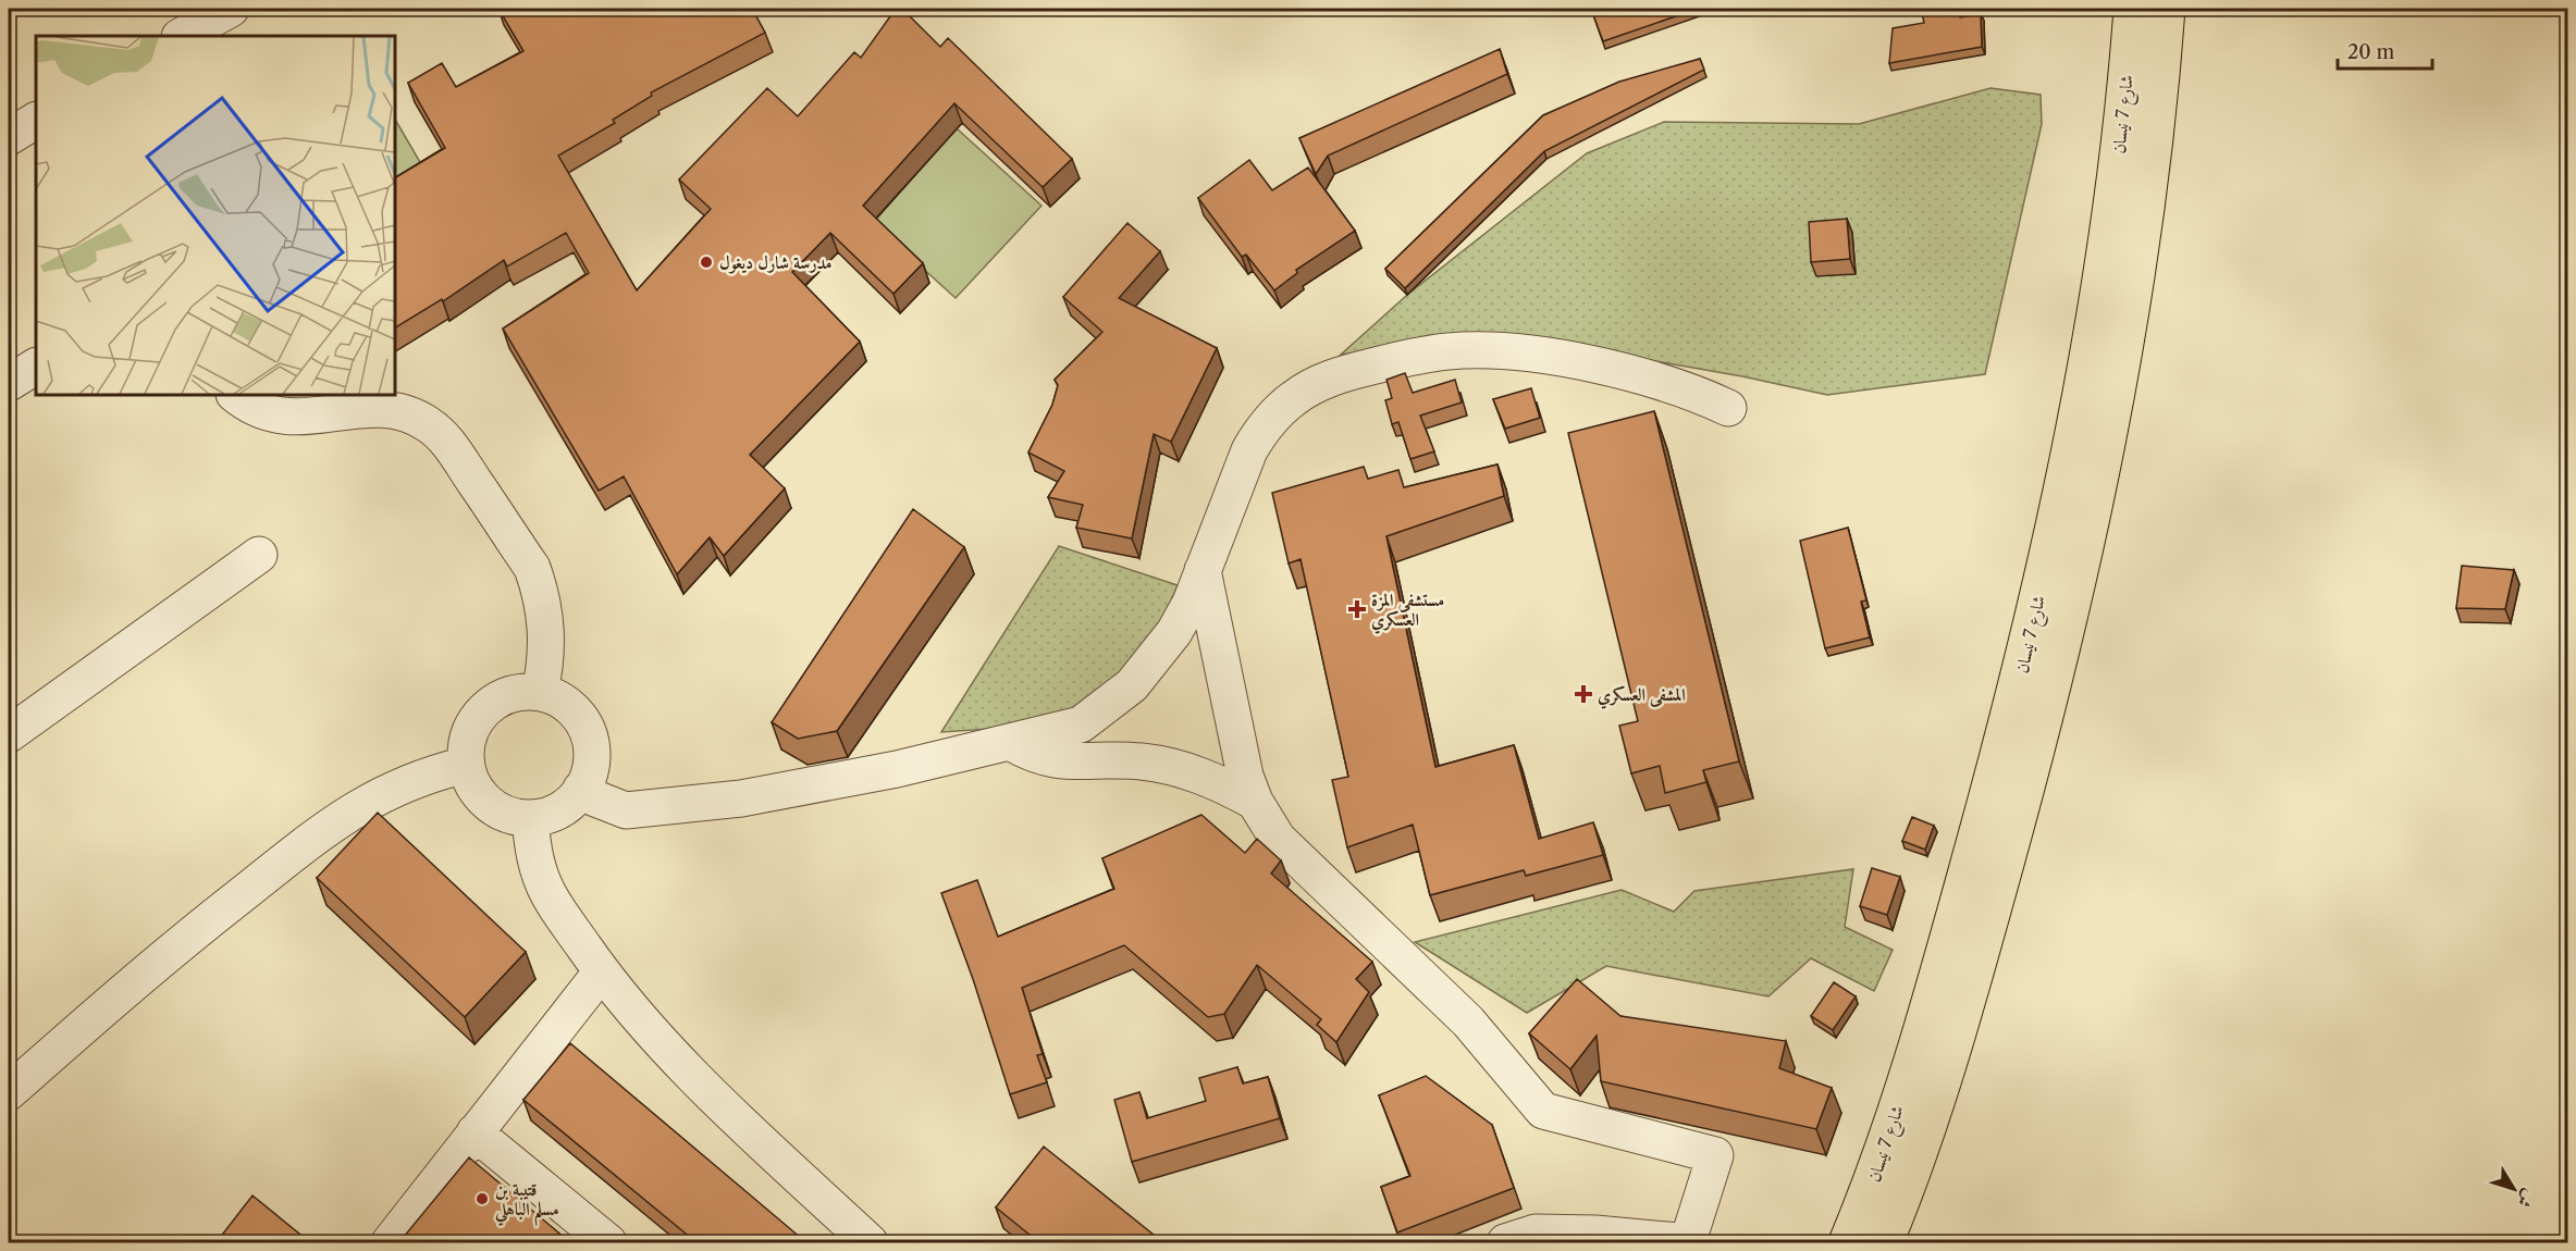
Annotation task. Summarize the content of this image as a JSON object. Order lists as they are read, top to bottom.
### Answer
{
  "streets": {
    "main road": ["شارع 7 نيسان"]
  },
  "places": {
    "other": ["مدرسة شارل ديغول", "قتيبة بن مسلم الباهلي"],
    "health": ["مستشفى المزة العسكري", "المشفى العسكري"]
  },
  "scale_bar": "20 m",
  "north": "bottom right"
}
